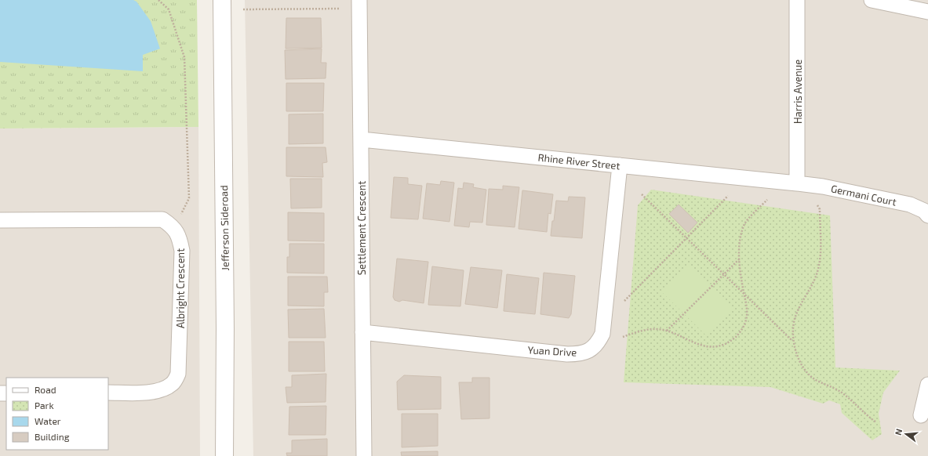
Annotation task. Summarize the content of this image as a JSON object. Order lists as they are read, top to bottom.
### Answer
{
  "streets": {
    "street": [
      "Harris Avenue",
      "Rhine River Street",
      "Germani Court",
      "Jefferson Sideroad",
      "Settlement Crescent",
      "Albright Crescent",
      "Yuan Drive"
    ]
  },
  "crossings": [
    ["Harris Avenue", "Rhine River Street"],
    ["Harris Avenue", "Germani Court"],
    ["Rhine River Street", "Germani Court"],
    ["Rhine River Street", "Settlement Crescent"],
    ["Rhine River Street", "Yuan Drive"],
    ["Settlement Crescent", "Yuan Drive"]
  ],
  "legend": [
    "Road",
    "Park",
    "Water",
    "Building"
  ],
  "north": "left"
}
